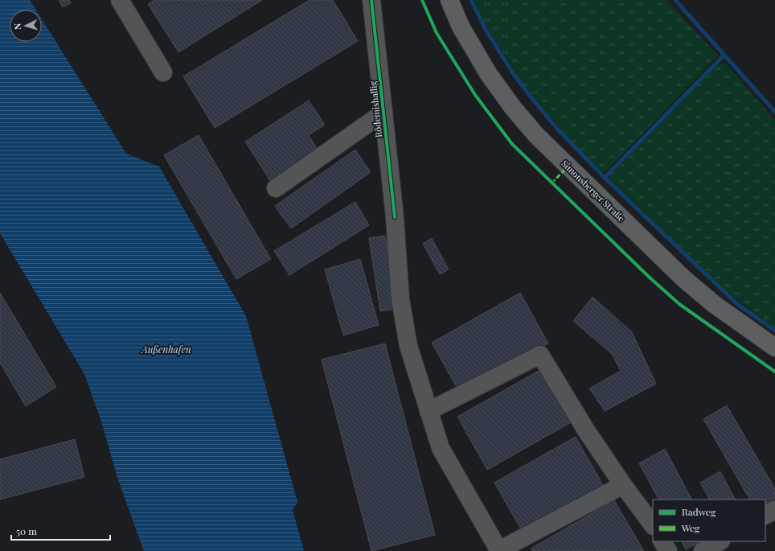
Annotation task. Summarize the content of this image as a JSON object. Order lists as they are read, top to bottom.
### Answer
{
  "streets": {
    "main road": ["Simonsberger Straße"],
    "street": ["Rödemishallig"]
  },
  "water": ["Außenhafen"],
  "legend": ["Radweg", "Weg"],
  "scale_bar": "50 m",
  "north": "left"
}
